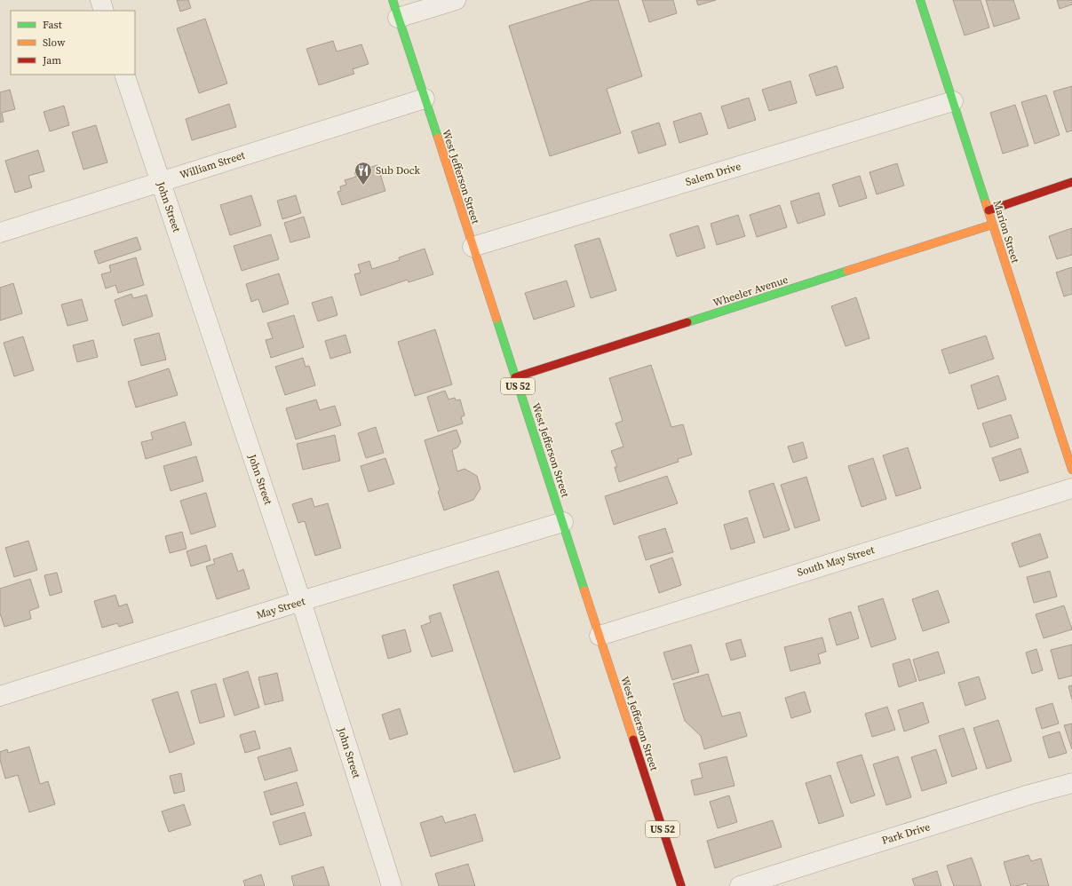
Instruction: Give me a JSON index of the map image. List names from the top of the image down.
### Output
{
  "streets": {
    "street": [
      "William Street",
      "Salem Drive",
      "West Jefferson Street",
      "John Street",
      "Marion Street",
      "Wheeler Avenue",
      "US 52",
      "South May Street",
      "May Street",
      "Park Drive"
    ]
  },
  "crossings": [
    ["William Street", "West Jefferson Street"],
    ["William Street", "John Street"],
    ["Salem Drive", "West Jefferson Street"],
    ["Salem Drive", "Marion Street"],
    ["West Jefferson Street", "Wheeler Avenue"],
    ["West Jefferson Street", "South May Street"],
    ["West Jefferson Street", "May Street"],
    ["John Street", "May Street"],
    ["Marion Street", "Wheeler Avenue"]
  ],
  "places": {
    "restaurant": ["Sub Dock"]
  },
  "legend": ["Fast", "Slow", "Jam"]
}
